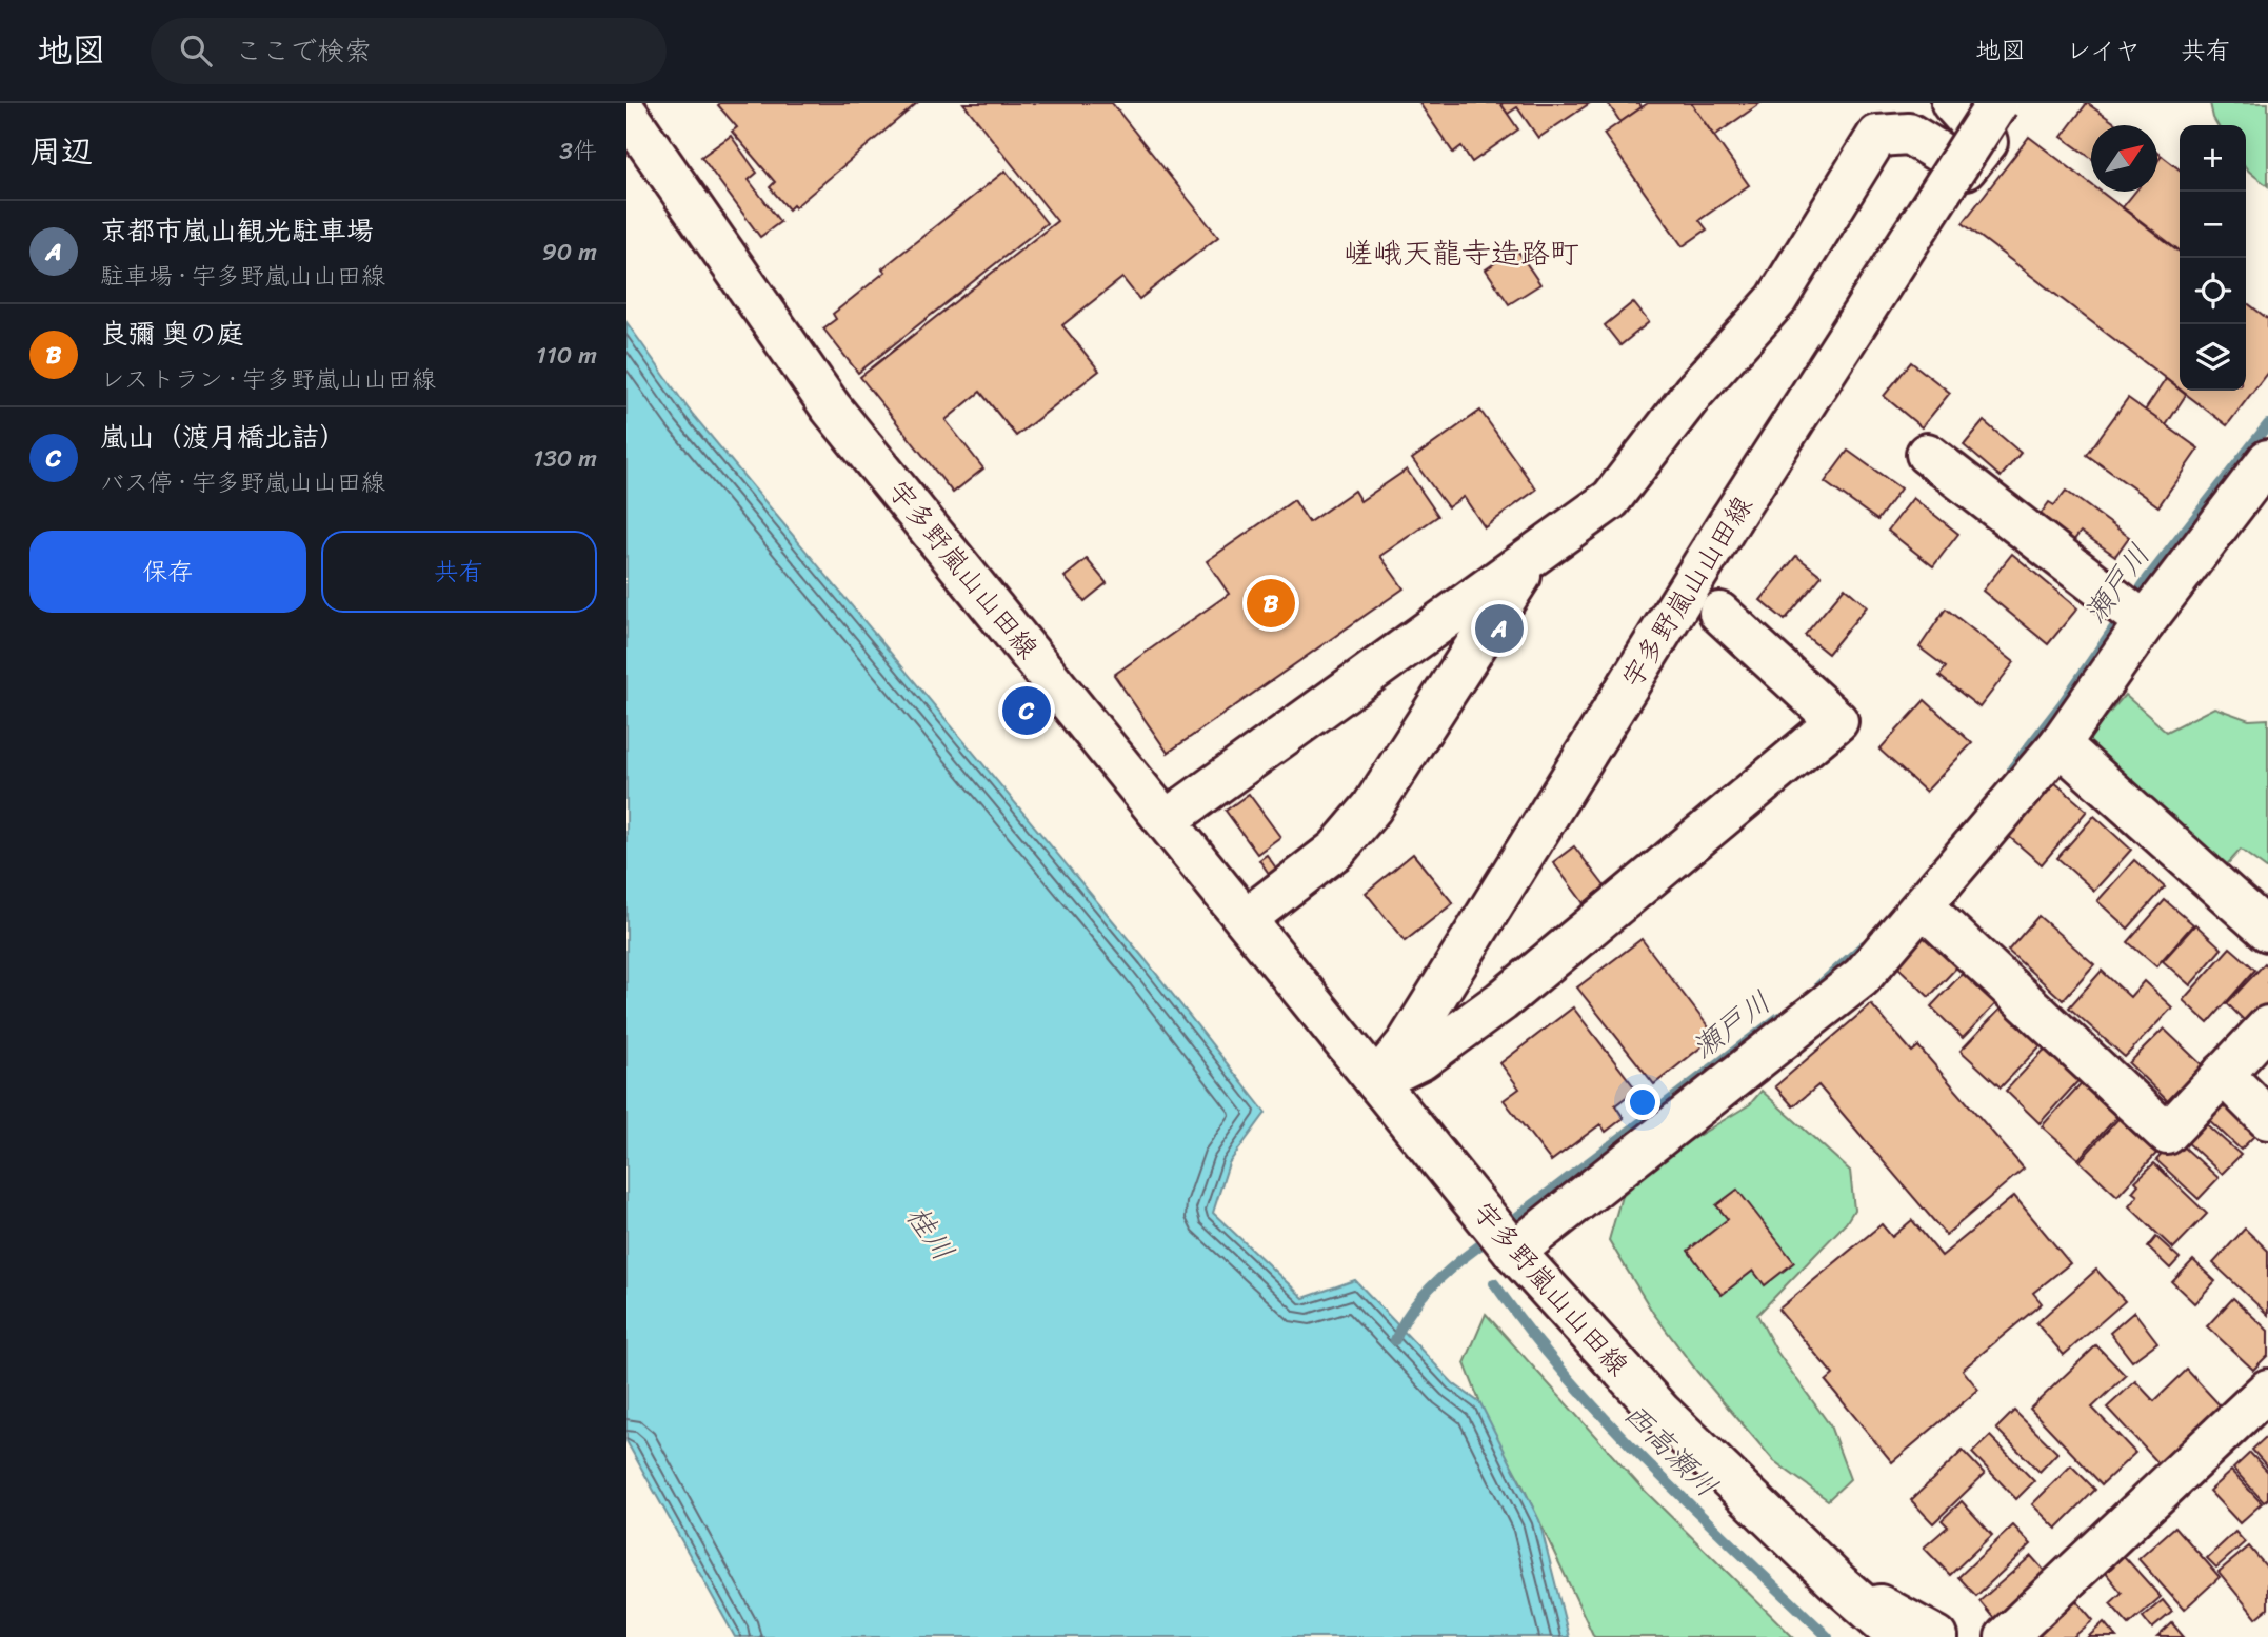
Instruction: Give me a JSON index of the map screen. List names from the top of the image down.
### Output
{
  "streets": {
    "main road": ["宇多野嵐山山田線"]
  },
  "districts": ["嵯峨天龍寺造路町"],
  "water": ["瀬戸川", "桂川", "西高瀬川"],
  "north": "top right",
  "page": {
    "header": "地図",
    "search": "ここで検索",
    "nav": ["地図", "レイヤ", "共有"],
    "heading": ["周辺", "3件"],
    "map_buttons": ["+", "−"],
    "list": [
      {
        "mark": "A",
        "name": "京都市嵐山観光駐車場",
        "note": "駐車場 · 宇多野嵐山山田線",
        "value": "90 m"
      },
      {
        "mark": "B",
        "name": "良彌 奥の庭",
        "note": "レストラン · 宇多野嵐山山田線",
        "value": "110 m"
      },
      {
        "mark": "C",
        "name": "嵐山（渡月橋北詰）",
        "note": "バス停 · 宇多野嵐山山田線",
        "value": "130 m"
      }
    ],
    "buttons": ["保存", "共有"],
    "pins": ["B", "A", "C"]
  }
}
